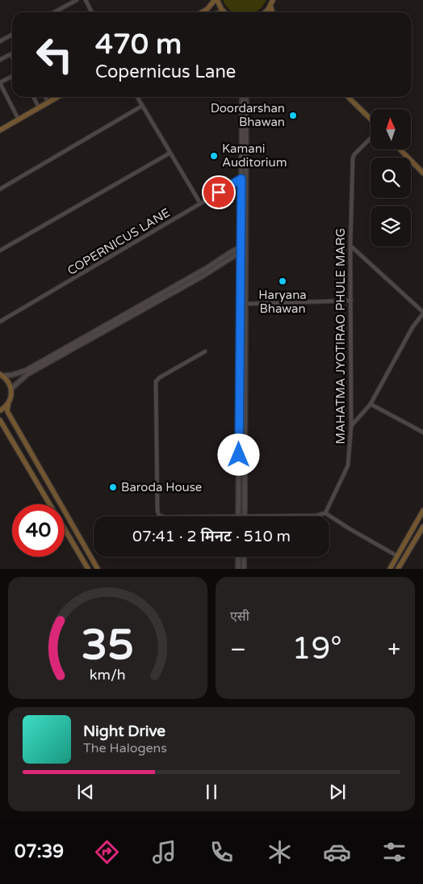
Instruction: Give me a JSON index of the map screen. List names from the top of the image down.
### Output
{
  "streets": {
    "street": ["COPERNICUS LANE", "MAHATMA JYOTIRAO PHULE MARG"]
  },
  "places": [
    "Doordarshan Bhawan",
    "Kamani Auditorium",
    "Haryana Bhawan",
    "Baroda House"
  ],
  "north": "top",
  "page": {
    "turn": ["470 m", "Copernicus Lane"],
    "limit": "40",
    "trip": "07:41 · 2 मिनट · 510 m",
    "tile": "एसी",
    "heat": ["−", "19°", "+"],
    "song": ["Night Drive", "The Halogens"],
    "tabs": "07:39",
    "gauge": ["35", "km/h"]
  }
}
